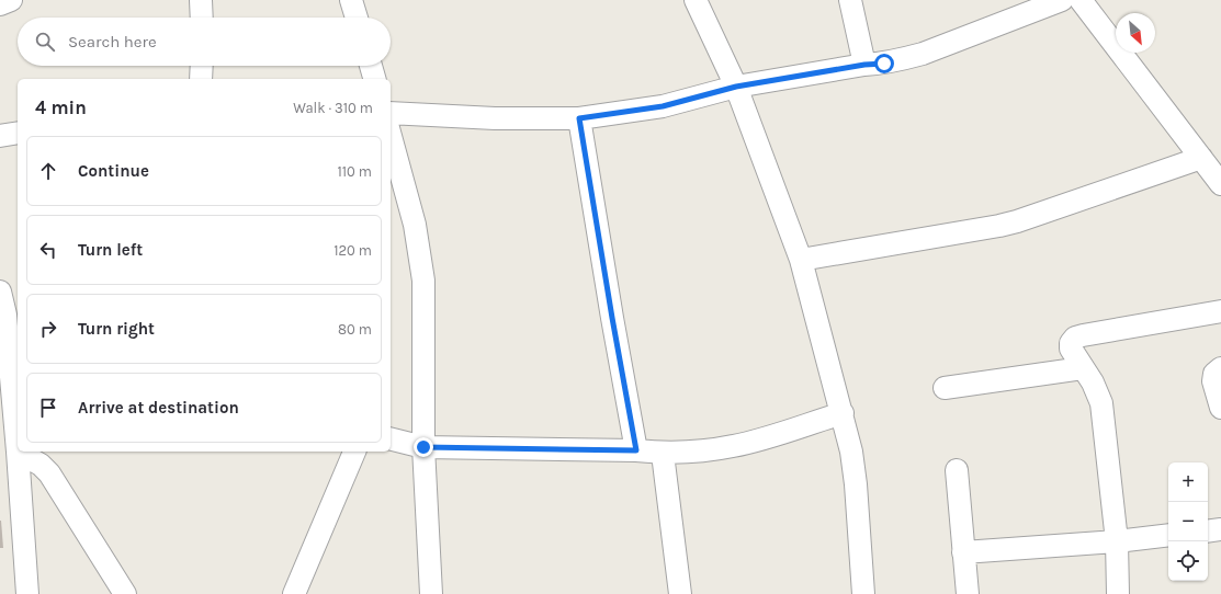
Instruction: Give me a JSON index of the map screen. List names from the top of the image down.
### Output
{
  "north": "bottom right",
  "page": {
    "search": "Search here",
    "heading": ["4 min", "Walk · 310 m"],
    "list": [
      ["Continue", "110 m"],
      ["Turn left", "120 m"],
      ["Turn right", "80 m"],
      "Arrive at destination"
    ],
    "map_buttons": ["+", "−"]
  }
}
